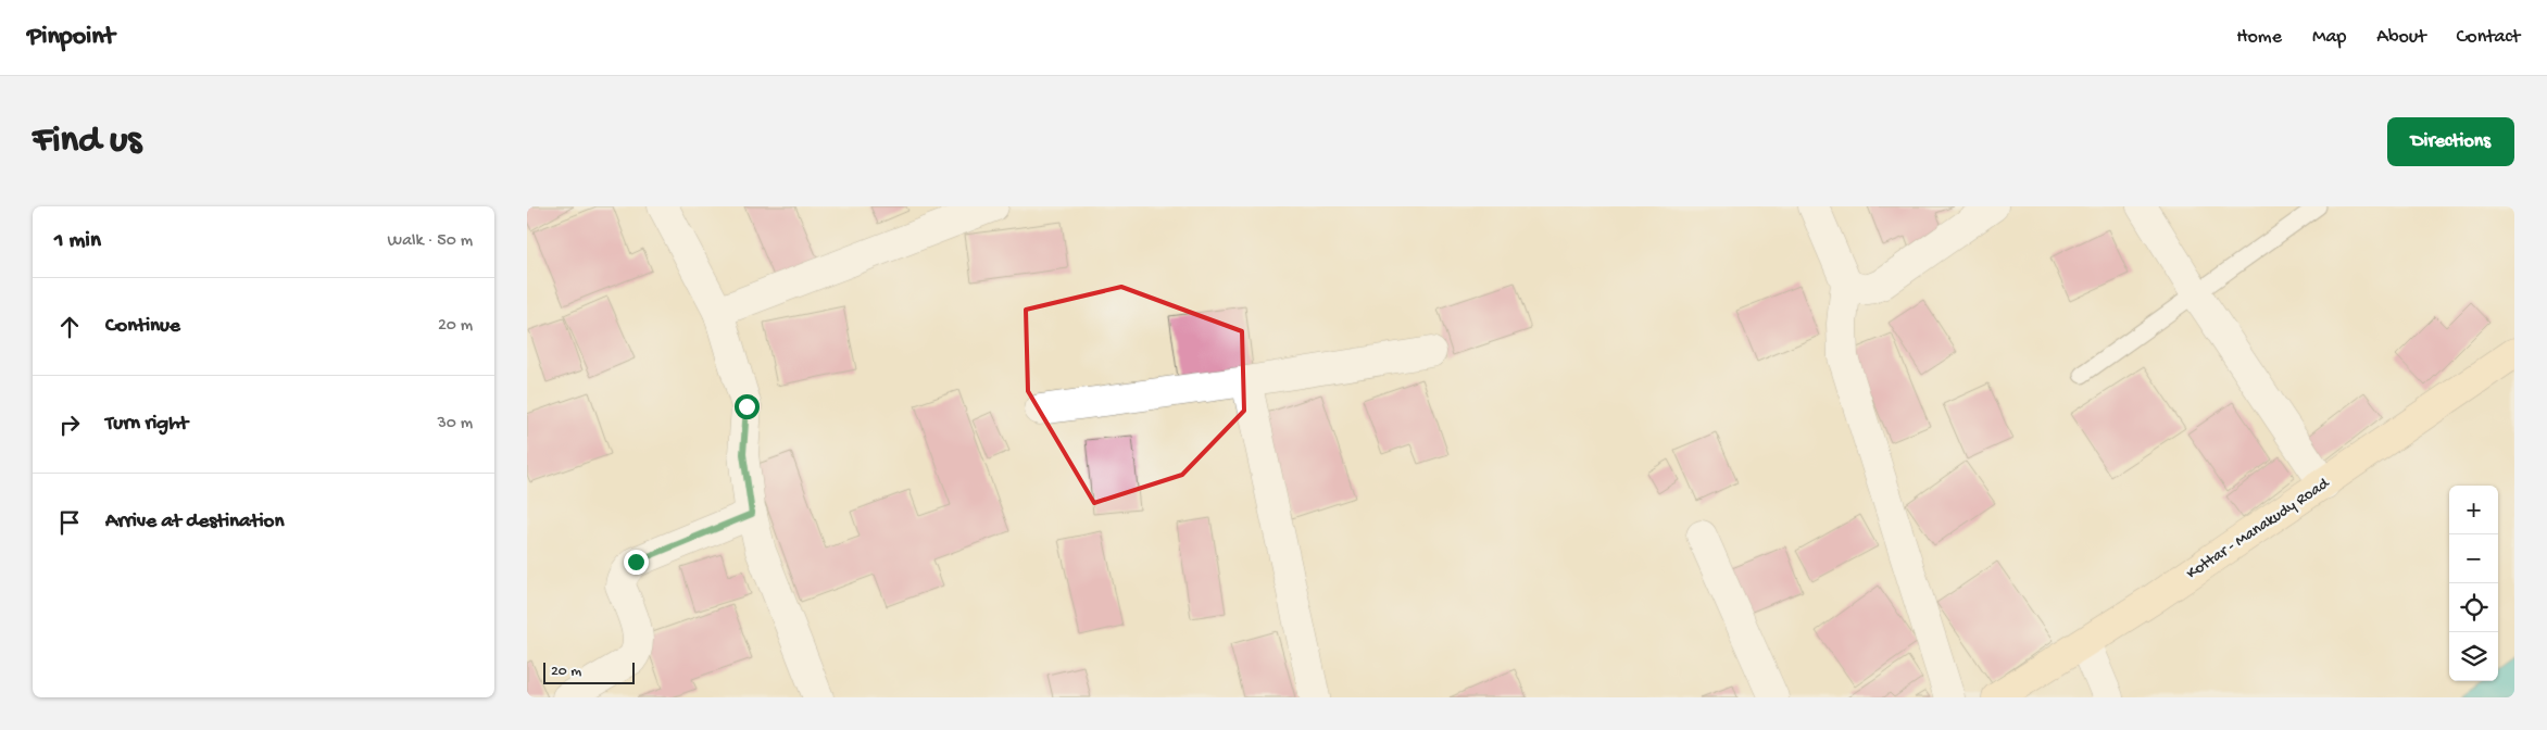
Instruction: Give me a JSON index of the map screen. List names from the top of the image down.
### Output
{
  "streets": {
    "main road": ["Kottar - Manakudy Road"]
  },
  "scale_bar": "20 m",
  "page": {
    "header": "Pinpoint",
    "nav": [
      "Home",
      "Map",
      "About",
      "Contact"
    ],
    "buttons": "Directions",
    "title": "Find us",
    "heading": ["1 min", "Walk · 50 m"],
    "list": [
      ["Continue", "20 m"],
      ["Turn right", "30 m"],
      "Arrive at destination"
    ],
    "map_buttons": ["+", "−"],
    "scale": "20 m"
  }
}
